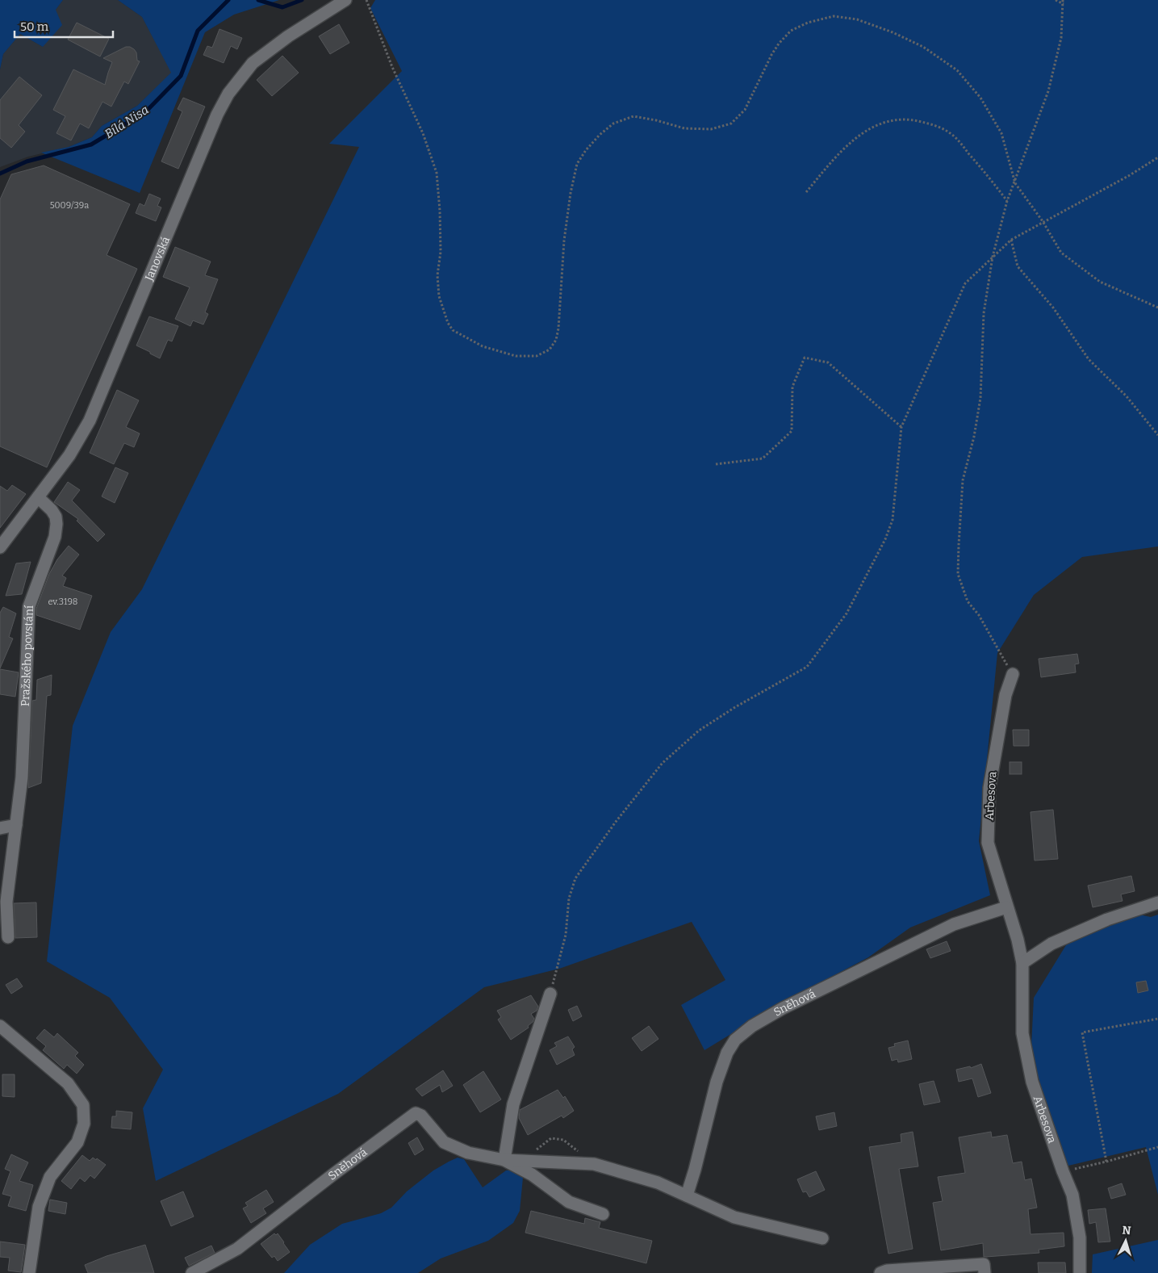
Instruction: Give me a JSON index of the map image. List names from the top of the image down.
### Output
{
  "streets": {
    "street": [
      "Janovská",
      "Pražského povstání",
      "Arbesova",
      "Sněhová"
    ]
  },
  "crossings": [
    ["Janovská", "Pražského povstání"],
    ["Arbesova", "Sněhová"]
  ],
  "water": ["Bílá Nisa"],
  "house_numbers": ["5009/39a", "ev.3198"],
  "scale_bar": "50 m",
  "north": "top"
}
